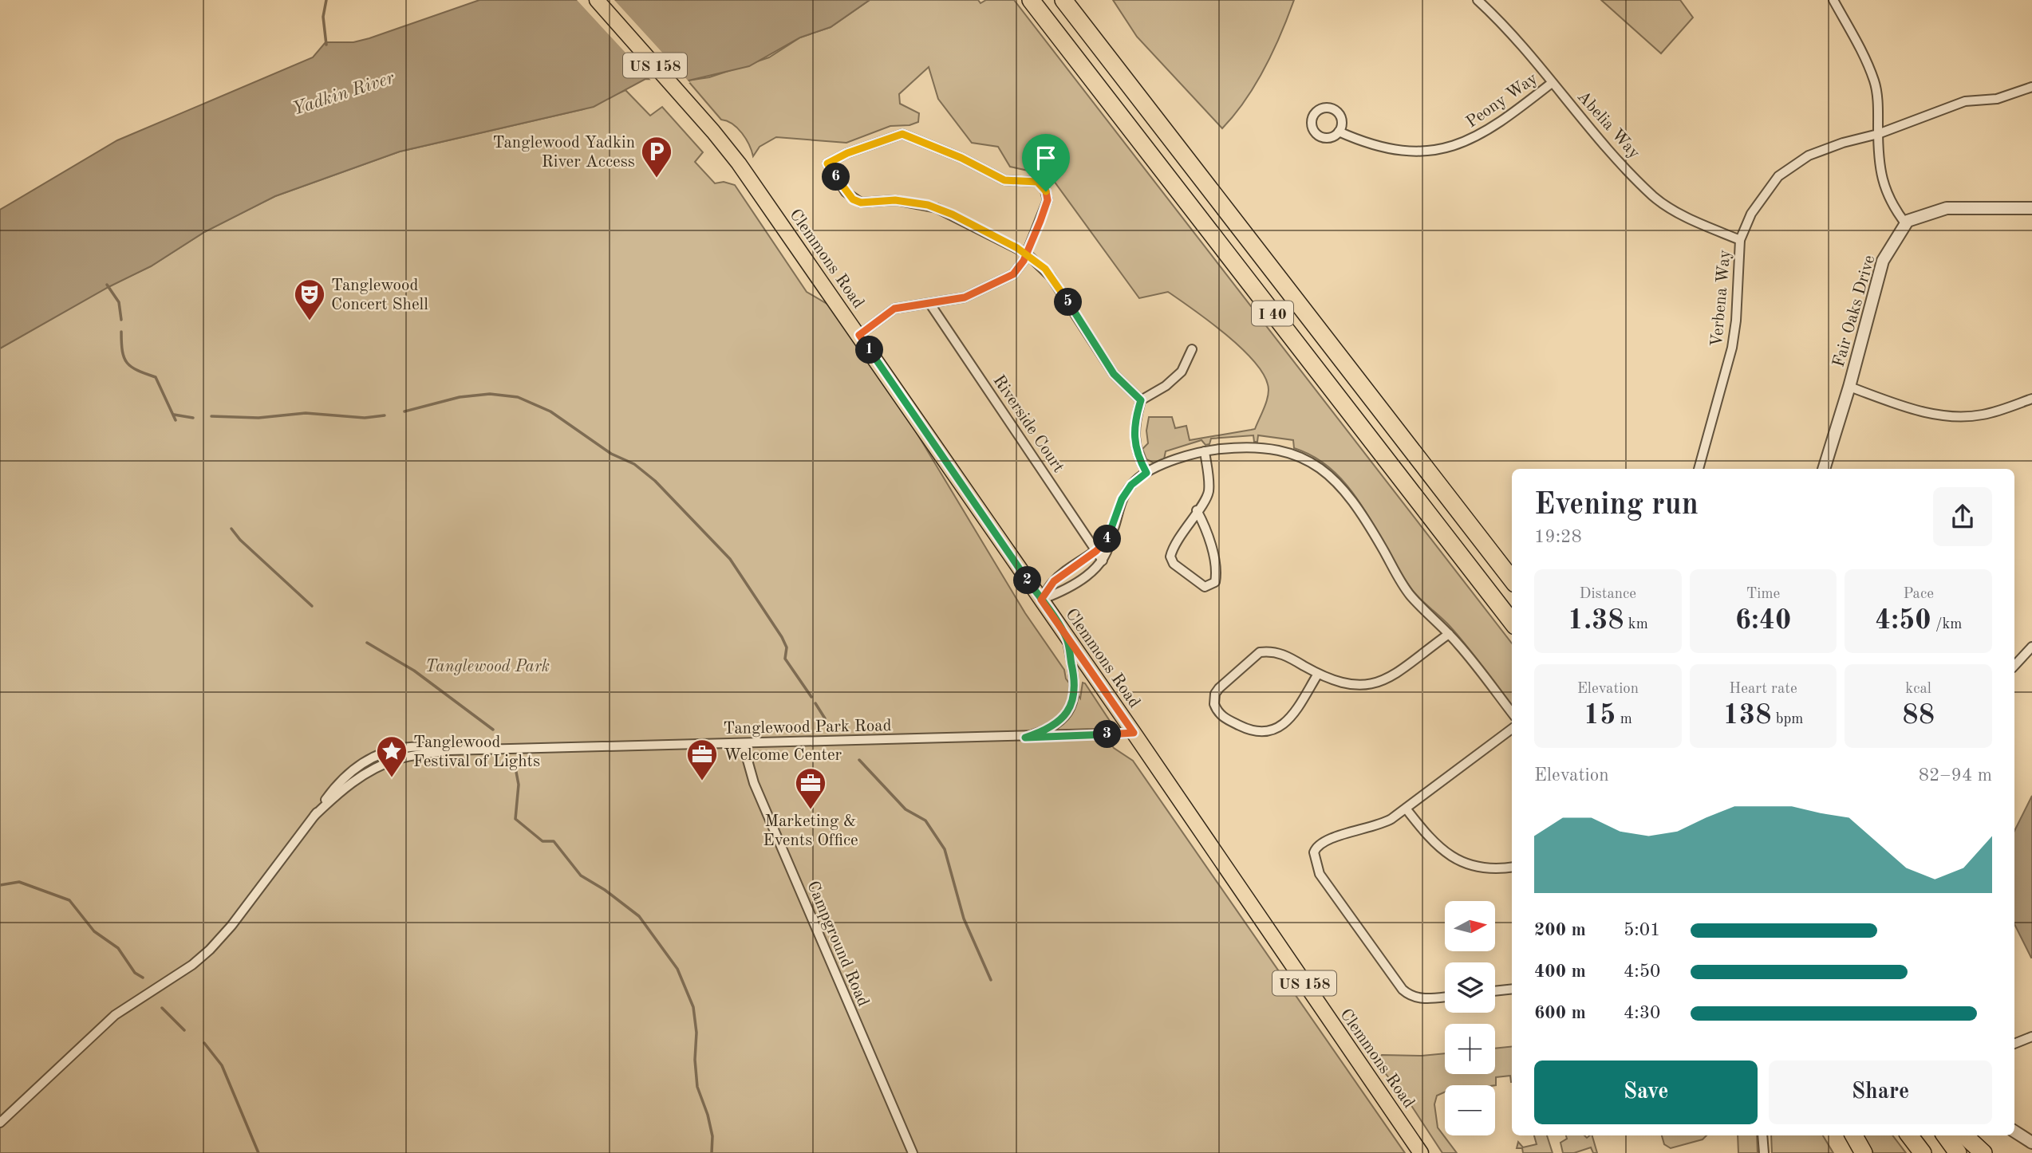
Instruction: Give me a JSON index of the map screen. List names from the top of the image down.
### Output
{
  "streets": {
    "highway": ["I 40"],
    "main road": ["US 158", "Clemmons Road"],
    "street": [
      "Peony Way",
      "Abelia Way",
      "Verbena Way",
      "Fair Oaks Drive",
      "Riverside Court",
      "Tanglewood Park Road",
      "Campground Road"
    ]
  },
  "crossings": [
    ["Peony Way", "Abelia Way"],
    ["Abelia Way", "Verbena Way"],
    ["Clemmons Road", "Tanglewood Park Road"],
    ["Tanglewood Park Road", "Campground Road"]
  ],
  "water": ["Yadkin River"],
  "parks": ["Tanglewood Park"],
  "places": {
    "parking": ["Tanglewood Yadkin River Access"],
    "theatre": ["Tanglewood Concert Shell"],
    "place": ["Tanglewood Festival of Lights"],
    "office": ["Welcome Center", "Marketing & Events Office"]
  },
  "north": "right",
  "page": {
    "pins": [
      "6",
      "5",
      "1",
      "4",
      "2",
      "3"
    ],
    "heading": ["Evening run", "19:28"],
    "stats": [
      ["Distance", "1.38 km"],
      ["Time", "6:40"],
      ["Pace", "4:50 /km"],
      ["Elevation", "15 m"],
      ["Heart rate", "138 bpm"],
      ["kcal", "88"]
    ],
    "chart": ["Elevation", "82–94 m"],
    "map_buttons": ["+", "−"],
    "list": [
      {
        "name": "200 m",
        "note": "5:01"
      },
      {
        "name": "400 m",
        "note": "4:50"
      },
      {
        "name": "600 m",
        "note": "4:30"
      }
    ],
    "buttons": ["Save", "Share"]
  }
}
